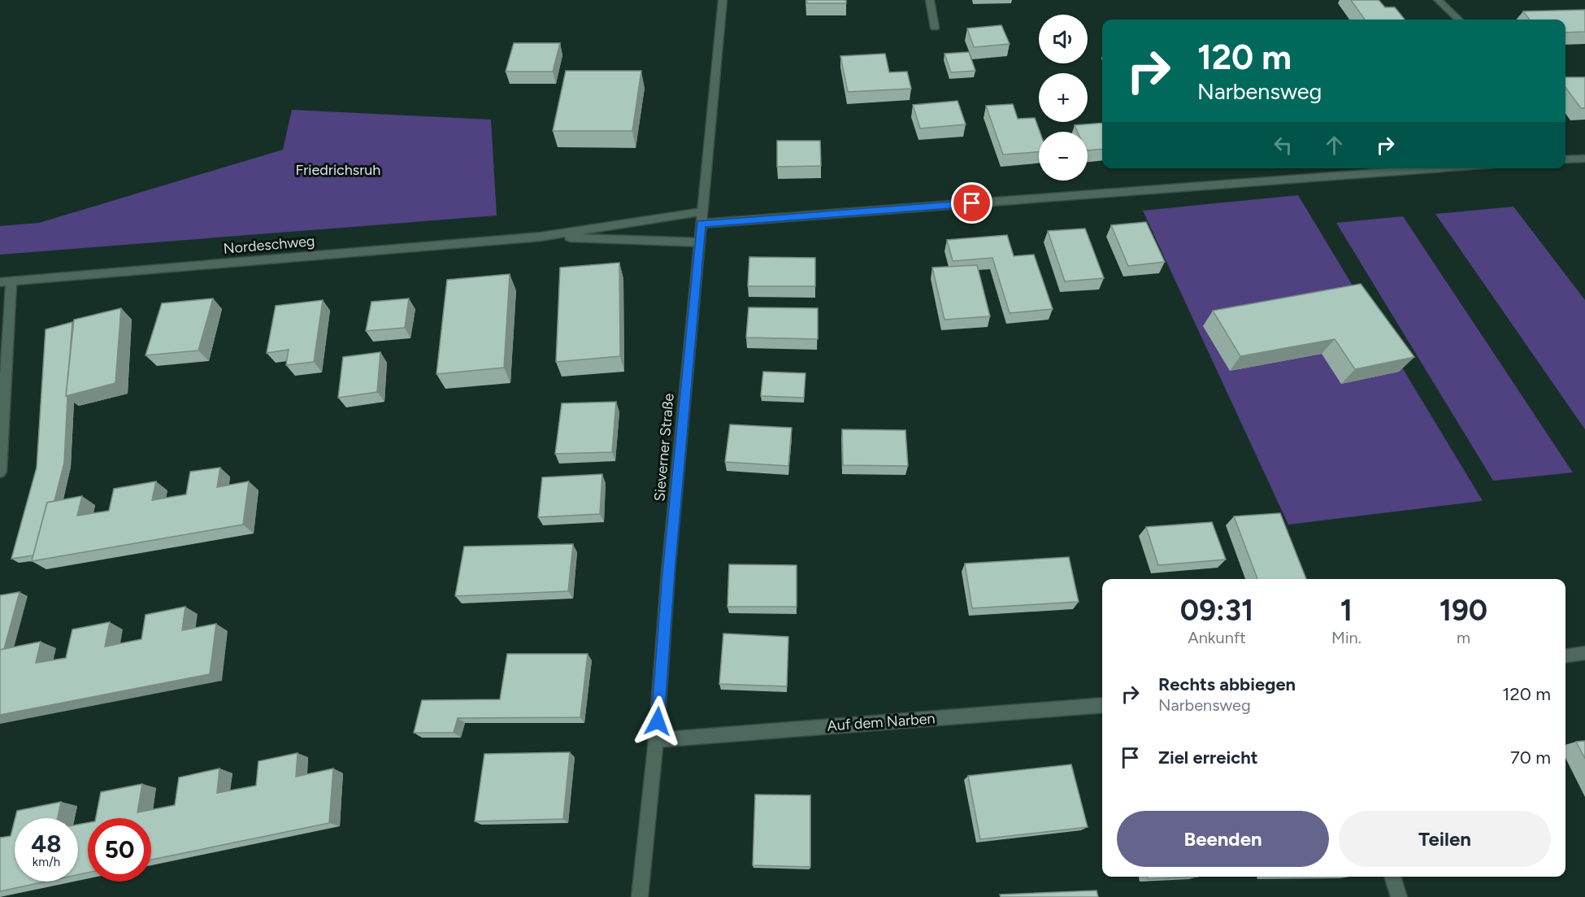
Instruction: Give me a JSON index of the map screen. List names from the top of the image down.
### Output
{
  "streets": {
    "street": ["Nordeschweg", "Sieverner Straße", "Auf dem Narben"]
  },
  "crossings": [
    ["Nordeschweg", "Sieverner Straße"],
    ["Sieverner Straße", "Auf dem Narben"]
  ],
  "parks": ["Friedrichsruh"],
  "page": {
    "map_buttons": ["+", "−"],
    "turn": ["120 m", "Narbensweg"],
    "eta": [
      "09:31",
      "Ankunft",
      "1",
      "Min.",
      "190",
      "m"
    ],
    "list": [
      {
        "name": "Rechts abbiegen",
        "note": "Narbensweg",
        "value": "120 m"
      },
      {
        "name": "Ziel erreicht",
        "value": "70 m"
      }
    ],
    "buttons": ["Beenden", "Teilen"],
    "speed": "48 km/h",
    "limit": "50"
  }
}
